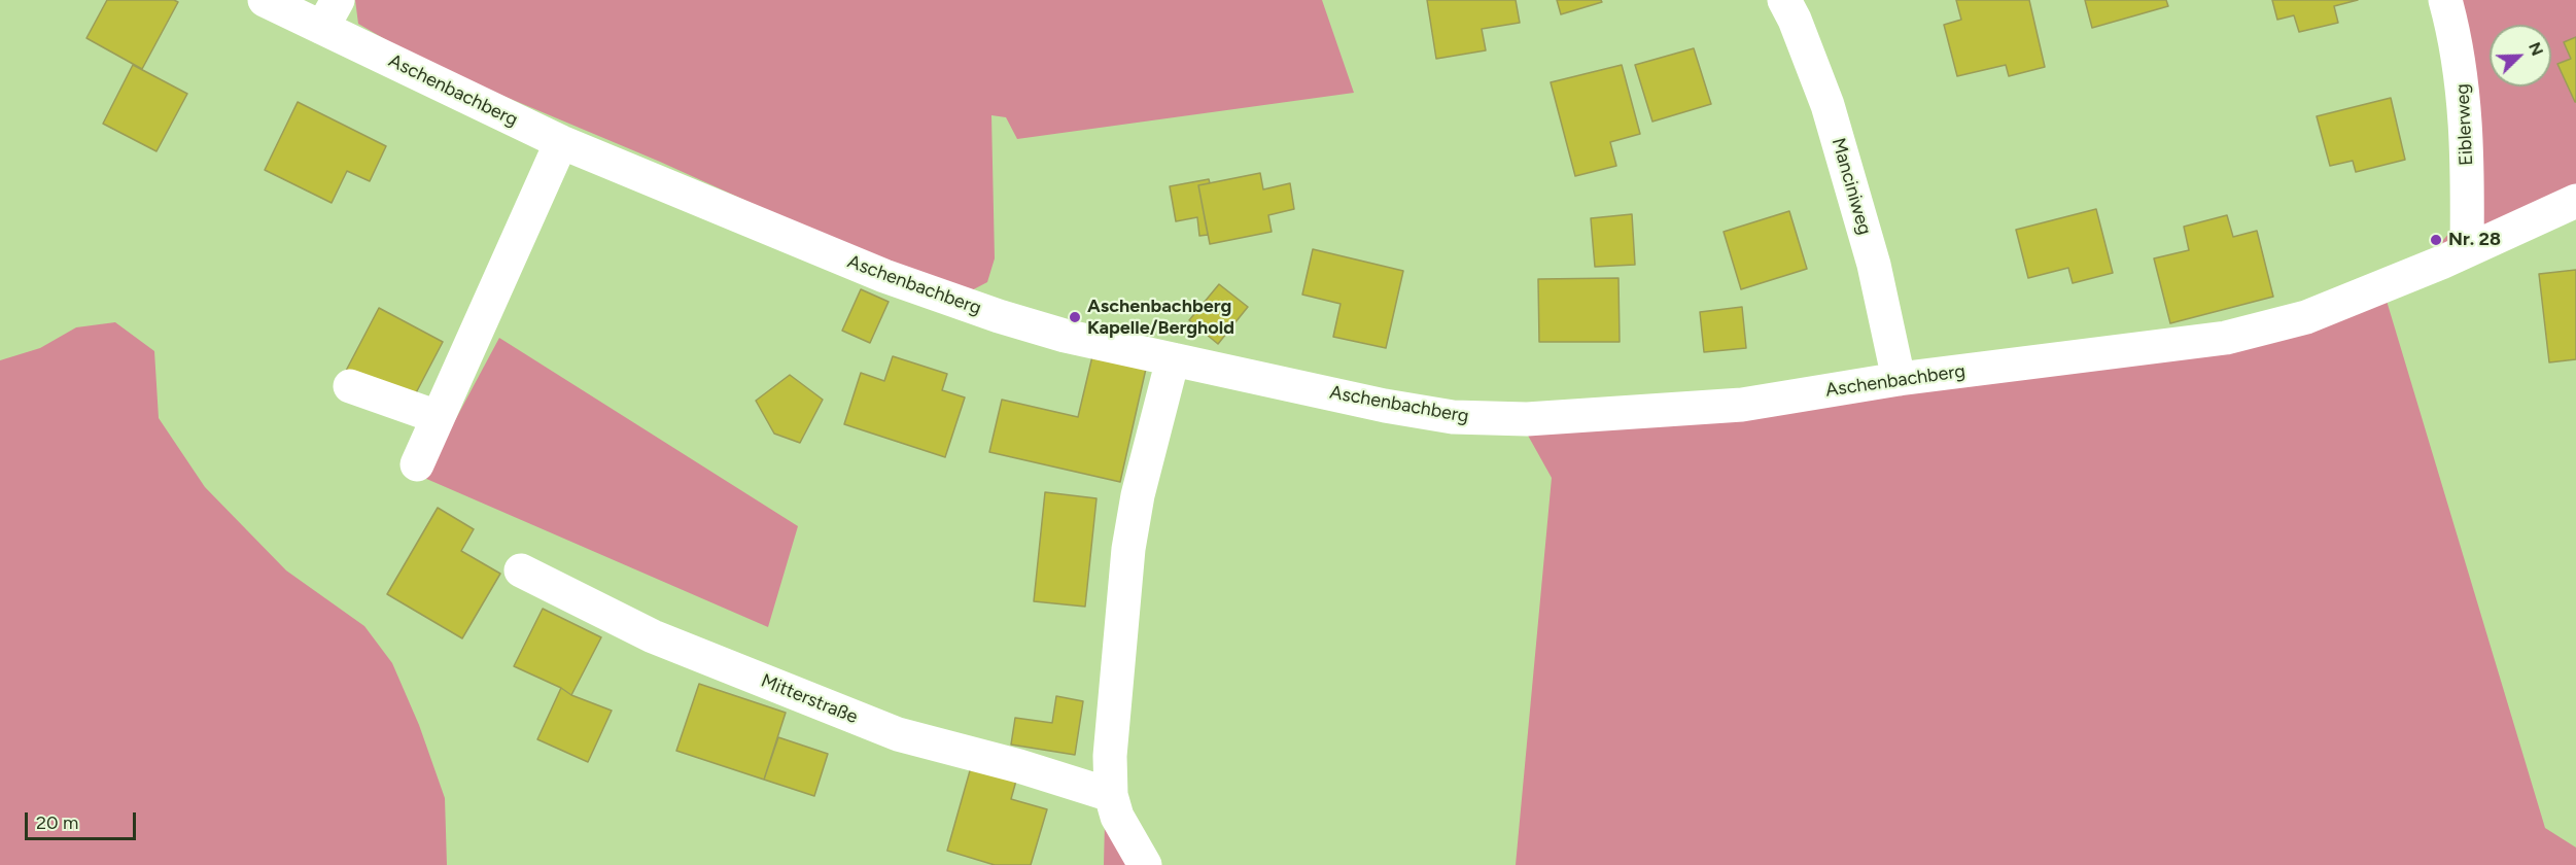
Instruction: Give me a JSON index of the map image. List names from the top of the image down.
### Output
{
  "streets": {
    "street": [
      "Aschenbachberg",
      "Eiblerweg",
      "Manciniweg",
      "Mitterstraße"
    ]
  },
  "crossings": [
    ["Aschenbachberg", "Eiblerweg"],
    ["Aschenbachberg", "Manciniweg"]
  ],
  "places": ["Nr. 28", "Aschenbachberg Kapelle/Berghold"],
  "scale_bar": "20 m",
  "north": "top right"
}
